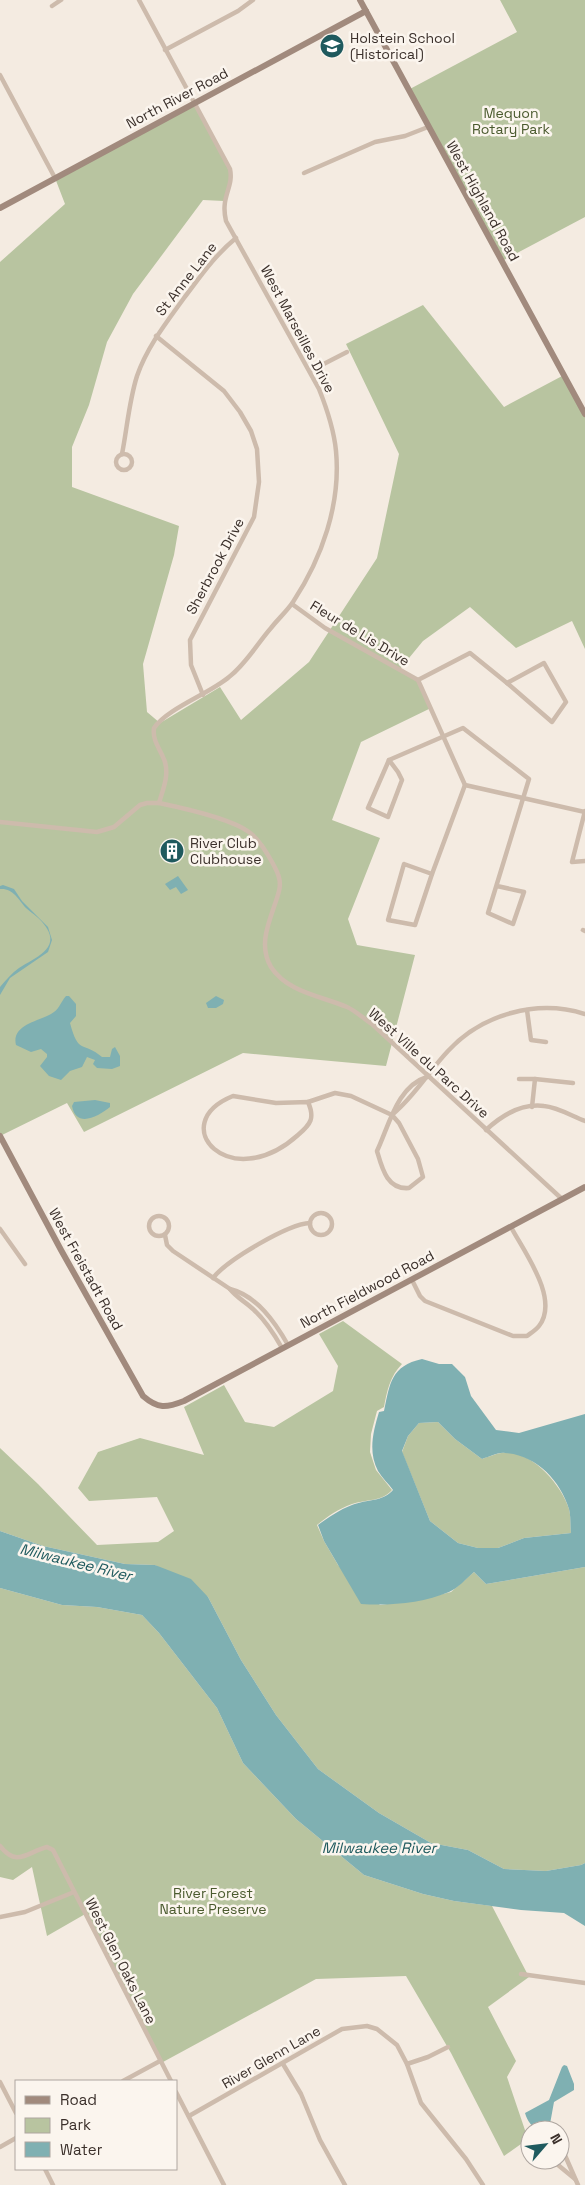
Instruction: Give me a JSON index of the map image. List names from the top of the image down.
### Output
{
  "streets": {
    "street": [
      "North River Road",
      "West Highland Road",
      "St Anne Lane",
      "West Marseilles Drive",
      "Sherbrook Drive",
      "Fleur de Lis Drive",
      "West Ville du Parc Drive",
      "West Freistadt Road",
      "North Fieldwood Road",
      "West Glen Oaks Lane",
      "River Glenn Lane"
    ]
  },
  "crossings": [
    ["North River Road", "West Highland Road"],
    ["North River Road", "West Marseilles Drive"],
    ["St Anne Lane", "West Marseilles Drive"],
    ["St Anne Lane", "Sherbrook Drive"],
    ["West Marseilles Drive", "Sherbrook Drive"],
    ["West Marseilles Drive", "Fleur de Lis Drive"],
    ["West Marseilles Drive", "West Ville du Parc Drive"],
    ["West Ville du Parc Drive", "North Fieldwood Road"],
    ["West Freistadt Road", "North Fieldwood Road"]
  ],
  "water": ["Milwaukee River"],
  "parks": ["Mequon Rotary Park", "River Forest Nature Preserve"],
  "places": {
    "school or university": ["Holstein School (Historical)"],
    "building": ["River Club Clubhouse"]
  },
  "legend": ["Road", "Park", "Water"],
  "north": "top right"
}
